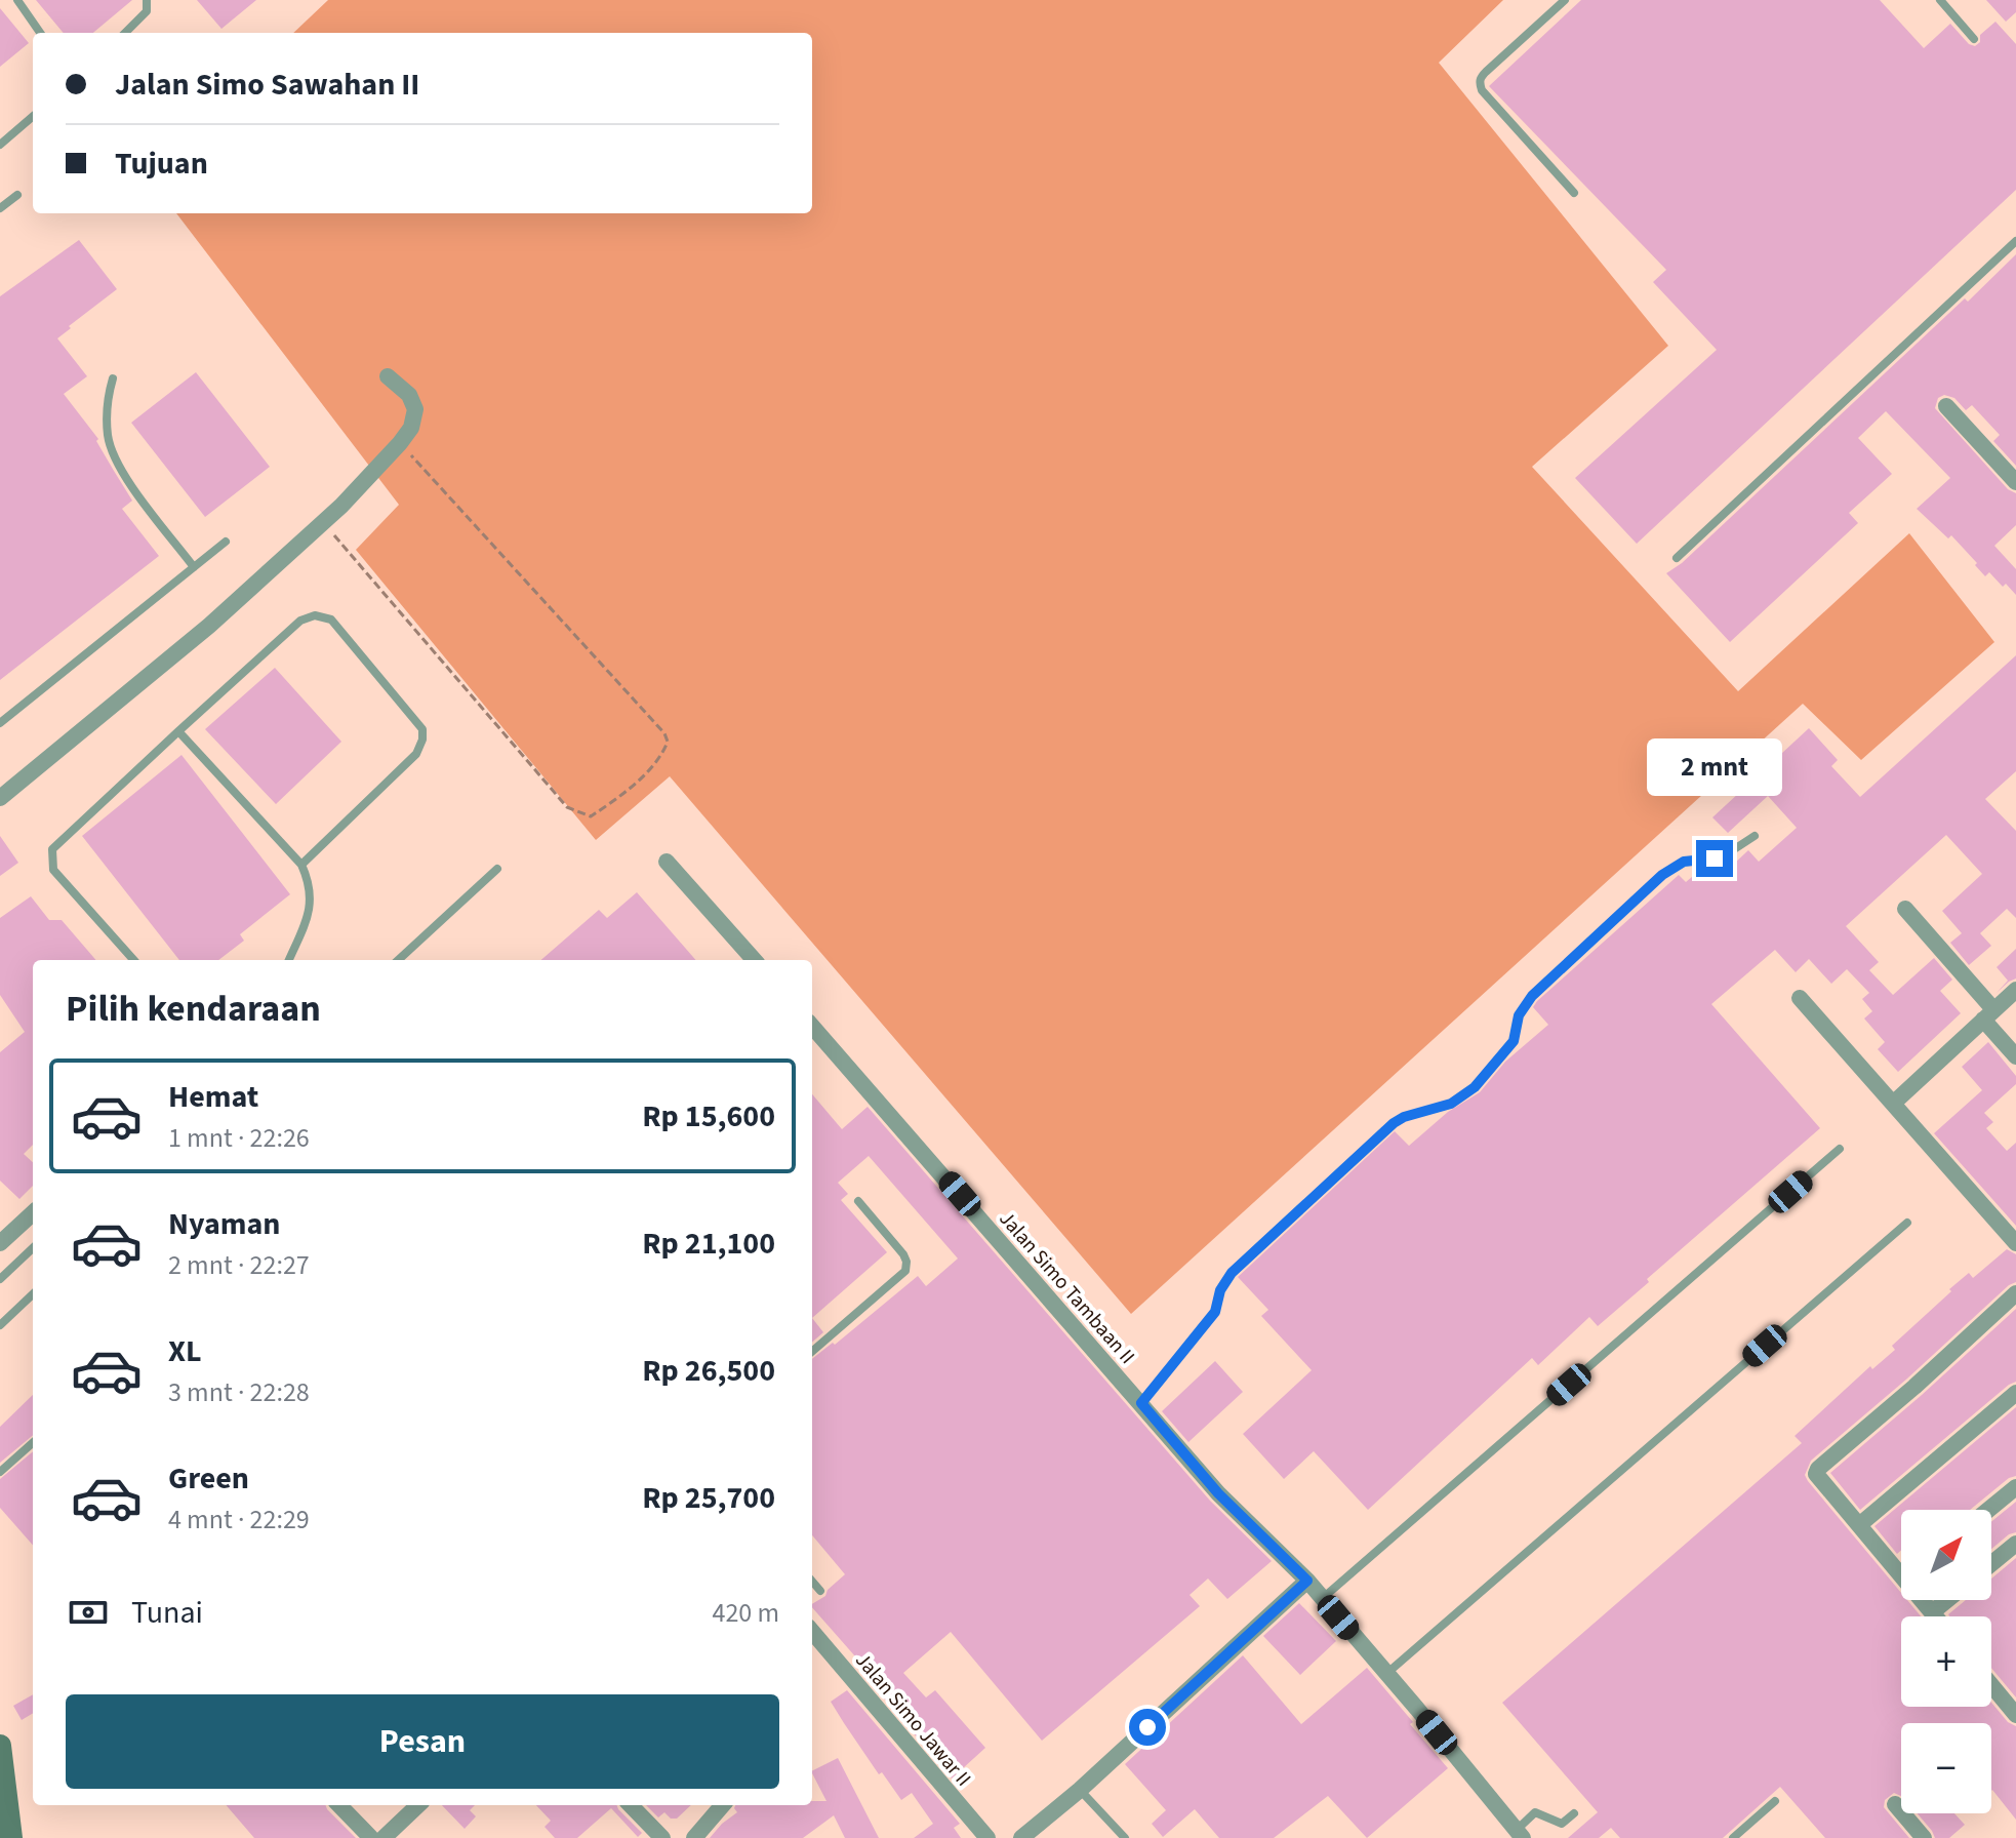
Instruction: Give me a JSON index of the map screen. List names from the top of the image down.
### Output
{
  "streets": {
    "street": ["Jalan Simo Tambaan II", "Jalan Simo Jawar II"]
  },
  "north": "top right",
  "page": {
    "banner": ["Jalan Simo Sawahan II", "Tujuan"],
    "bubble": "2 mnt",
    "heading": "Pilih kendaraan",
    "list": [
      {
        "name": "Hemat",
        "note": "1 mnt · 22:26",
        "value": "Rp 15,600"
      },
      {
        "name": "Nyaman",
        "note": "2 mnt · 22:27",
        "value": "Rp 21,100"
      },
      {
        "name": "XL",
        "note": "3 mnt · 22:28",
        "value": "Rp 26,500"
      },
      {
        "name": "Green",
        "note": "4 mnt · 22:29",
        "value": "Rp 25,700"
      }
    ],
    "map_buttons": ["+", "−"],
    "pay": ["Tunai", "420 m"],
    "buttons": "Pesan"
  }
}
